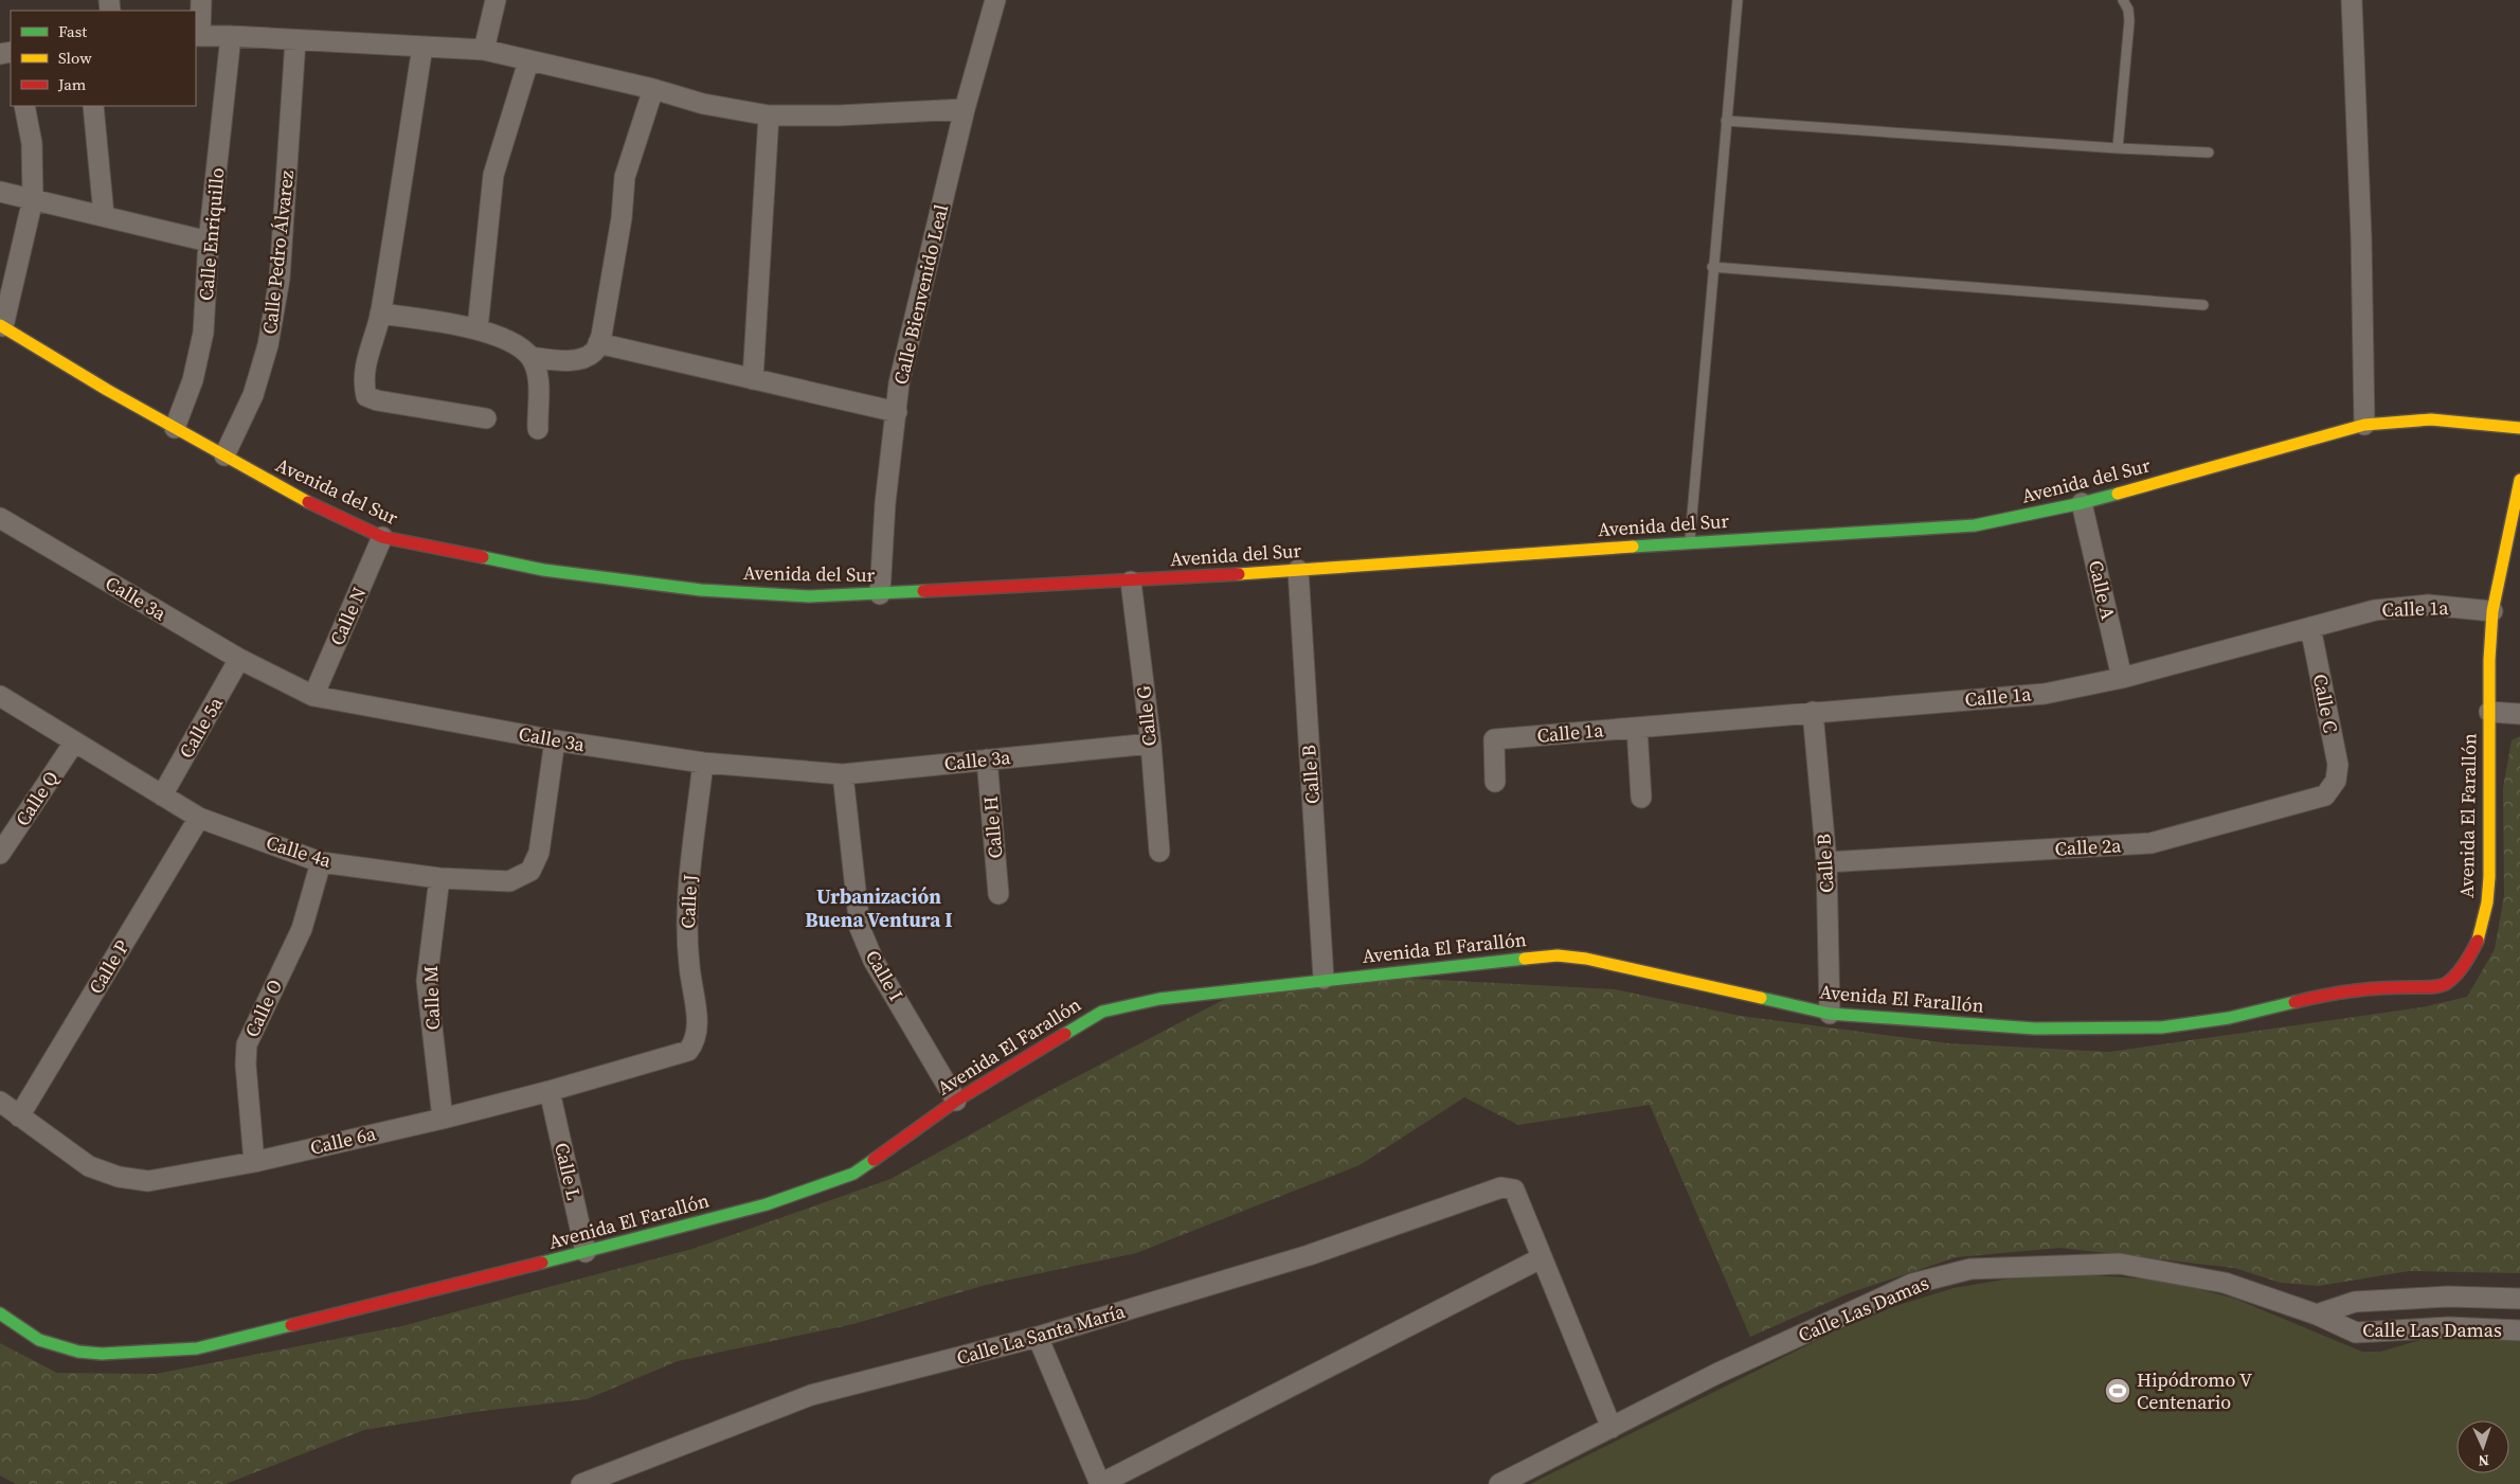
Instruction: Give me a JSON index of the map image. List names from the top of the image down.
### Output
{
  "streets": {
    "street": [
      "Calle Enriquillo",
      "Calle Pedro Álvarez",
      "Calle Bienvenido Leal",
      "Avenida del Sur",
      "Calle A",
      "Calle 3a",
      "Calle 1a",
      "Calle N",
      "Calle C",
      "Calle G",
      "Calle 5a",
      "Calle B",
      "Calle Q",
      "Avenida El Farallón",
      "Calle H",
      "Calle 2a",
      "Calle 4a",
      "Calle J",
      "Calle P",
      "Calle I",
      "Calle M",
      "Calle O",
      "Calle 6a",
      "Calle L",
      "Calle Las Damas",
      "Calle La Santa María"
    ]
  },
  "crossings": [
    ["Calle Enriquillo", "Avenida del Sur"],
    ["Calle Pedro Álvarez", "Avenida del Sur"],
    ["Calle Bienvenido Leal", "Avenida del Sur"],
    ["Avenida del Sur", "Calle A"],
    ["Avenida del Sur", "Calle N"],
    ["Avenida del Sur", "Calle G"],
    ["Avenida del Sur", "Calle B"],
    ["Calle A", "Calle 1a"],
    ["Calle 3a", "Calle N"],
    ["Calle 3a", "Calle G"],
    ["Calle 3a", "Calle 5a"],
    ["Calle 3a", "Calle H"],
    ["Calle 3a", "Calle 4a"],
    ["Calle 3a", "Calle J"],
    ["Calle 3a", "Calle I"],
    ["Calle 1a", "Calle C"],
    ["Calle 1a", "Calle B"],
    ["Calle 1a", "Avenida El Farallón"],
    ["Calle C", "Calle 2a"],
    ["Calle 5a", "Calle 4a"],
    ["Calle B", "Avenida El Farallón"],
    ["Calle B", "Calle 2a"],
    ["Calle Q", "Calle 4a"],
    ["Avenida El Farallón", "Calle I"],
    ["Avenida El Farallón", "Calle L"],
    ["Calle 4a", "Calle P"],
    ["Calle 4a", "Calle M"],
    ["Calle 4a", "Calle O"],
    ["Calle J", "Calle 6a"],
    ["Calle P", "Calle 6a"],
    ["Calle M", "Calle 6a"],
    ["Calle O", "Calle 6a"],
    ["Calle 6a", "Calle L"]
  ],
  "districts": ["Urbanización Buena Ventura I"],
  "places": {
    "sports": ["Hipódromo V Centenario"]
  },
  "legend": ["Fast", "Slow", "Jam"],
  "north": "bottom"
}
